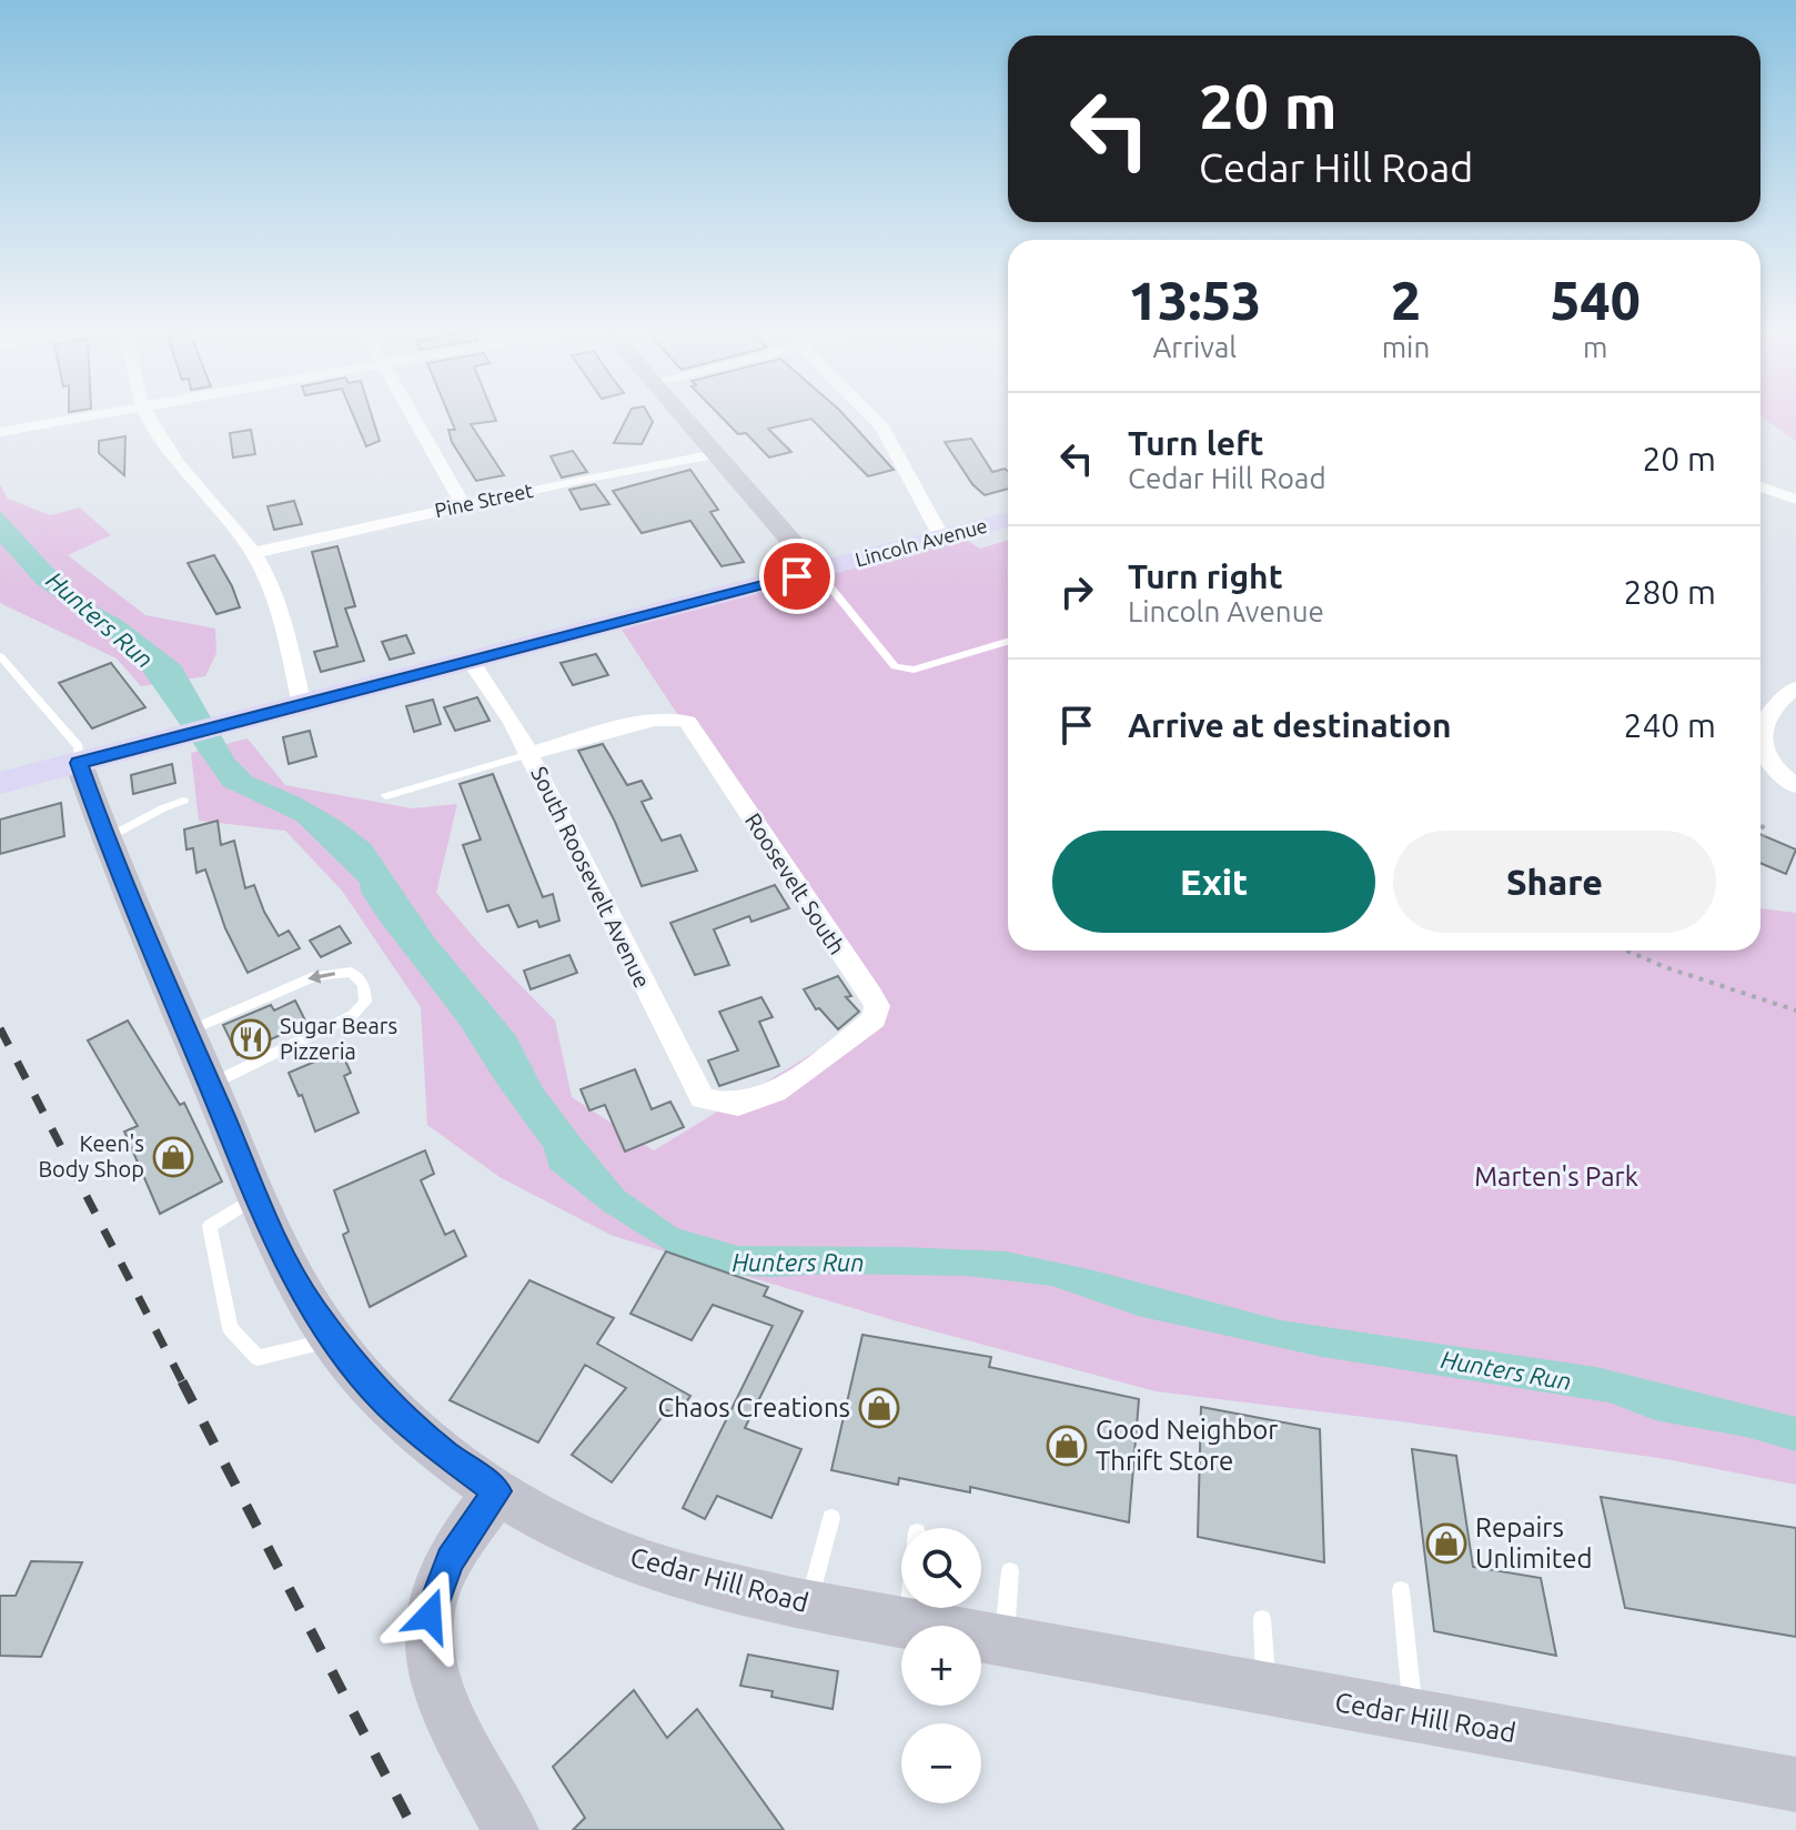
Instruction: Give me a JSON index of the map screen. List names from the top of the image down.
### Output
{
  "streets": {
    "main road": ["Lincoln Avenue", "Cedar Hill Road"],
    "street": ["Pine Street", "South Roosevelt Avenue", "Roosevelt South"]
  },
  "crossings": [
    ["Lincoln Avenue", "South Roosevelt Avenue"],
    ["Lincoln Avenue", "Cedar Hill Road"],
    ["South Roosevelt Avenue", "Roosevelt South"]
  ],
  "water": ["Hunters Run"],
  "parks": ["Marten's Park"],
  "places": {
    "restaurant": ["Sugar Bears Pizzeria"],
    "shop": [
      "Keen's Body Shop",
      "Chaos Creations",
      "Good Neighbor Thrift Store",
      "Repairs Unlimited"
    ]
  },
  "page": {
    "turn": ["20 m", "Cedar Hill Road"],
    "eta": [
      "13:53",
      "Arrival",
      "2",
      "min",
      "540",
      "m"
    ],
    "list": [
      {
        "name": "Turn left",
        "note": "Cedar Hill Road",
        "value": "20 m"
      },
      {
        "name": "Turn right",
        "note": "Lincoln Avenue",
        "value": "280 m"
      },
      {
        "name": "Arrive at destination",
        "value": "240 m"
      }
    ],
    "buttons": ["Exit", "Share"],
    "map_buttons": ["+", "−"]
  }
}
